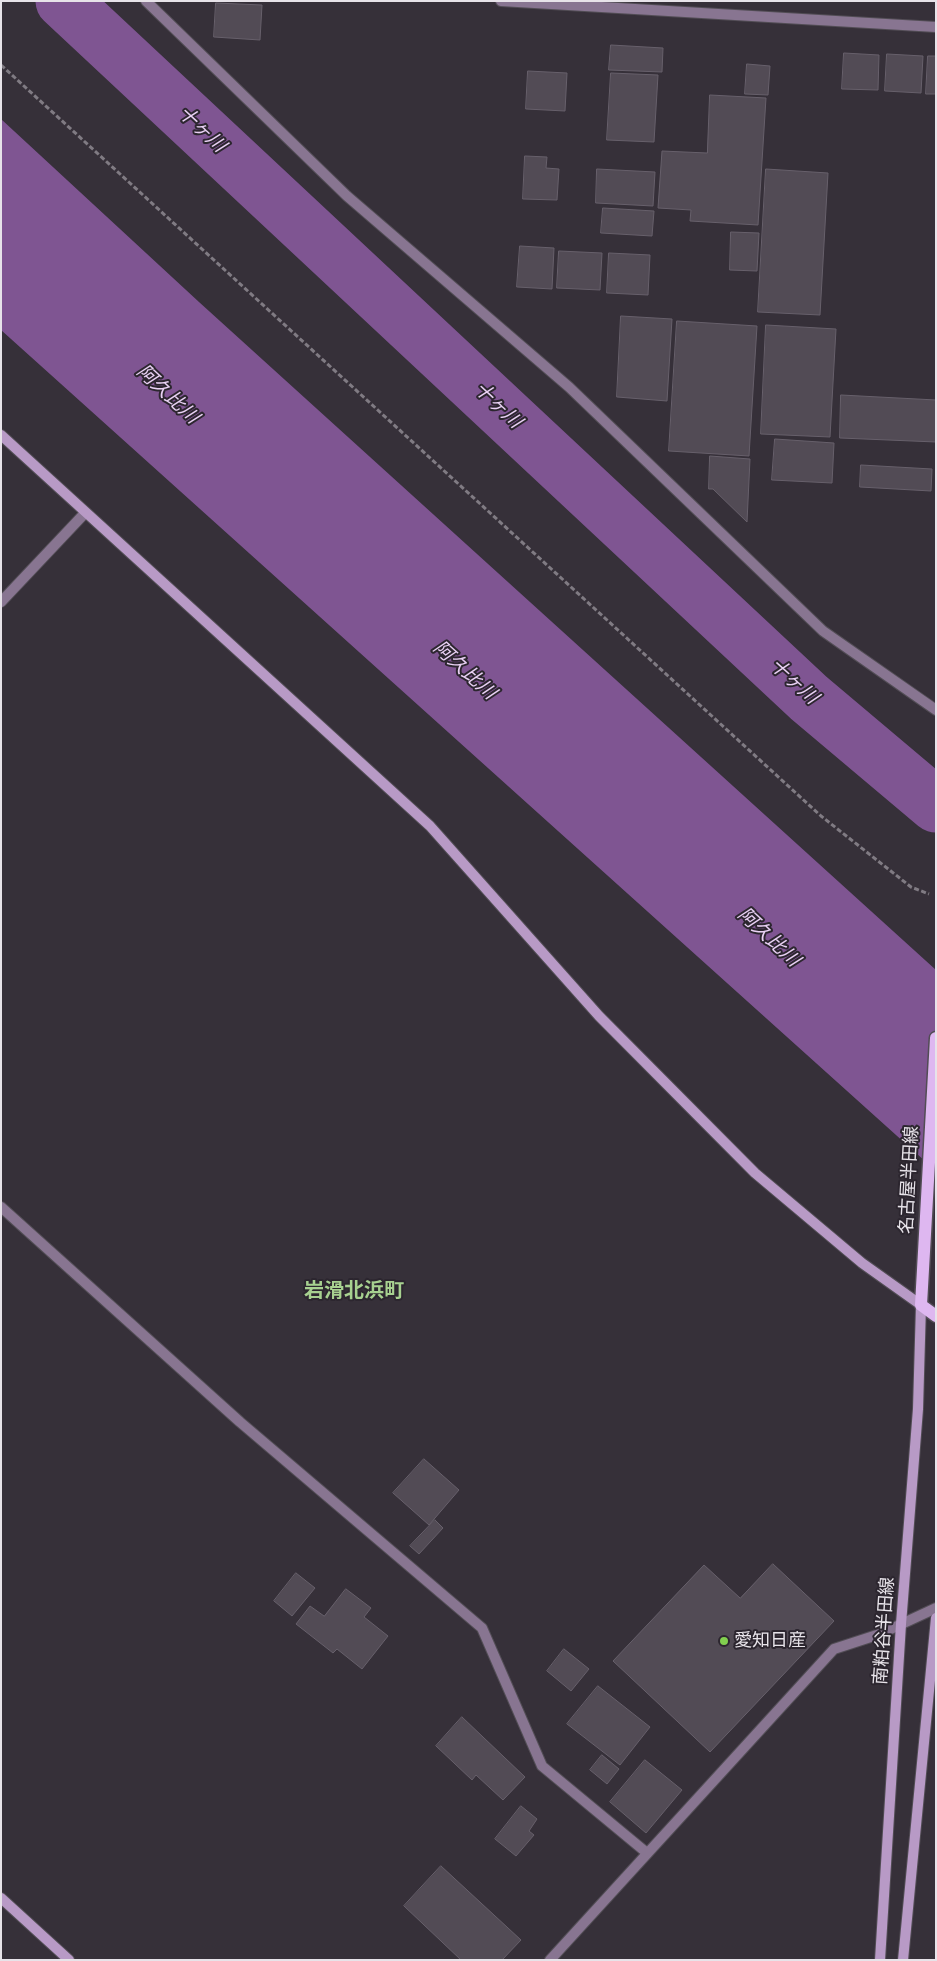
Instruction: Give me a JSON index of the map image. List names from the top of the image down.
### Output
{
  "streets": {
    "main road": ["名古屋半田線"],
    "street": ["南粕谷半田線"]
  },
  "crossings": [
    ["名古屋半田線", "南粕谷半田線"]
  ],
  "districts": ["岩滑北浜町"],
  "water": ["十ヶ川", "阿久比川"],
  "places": ["愛知日産"]
}
